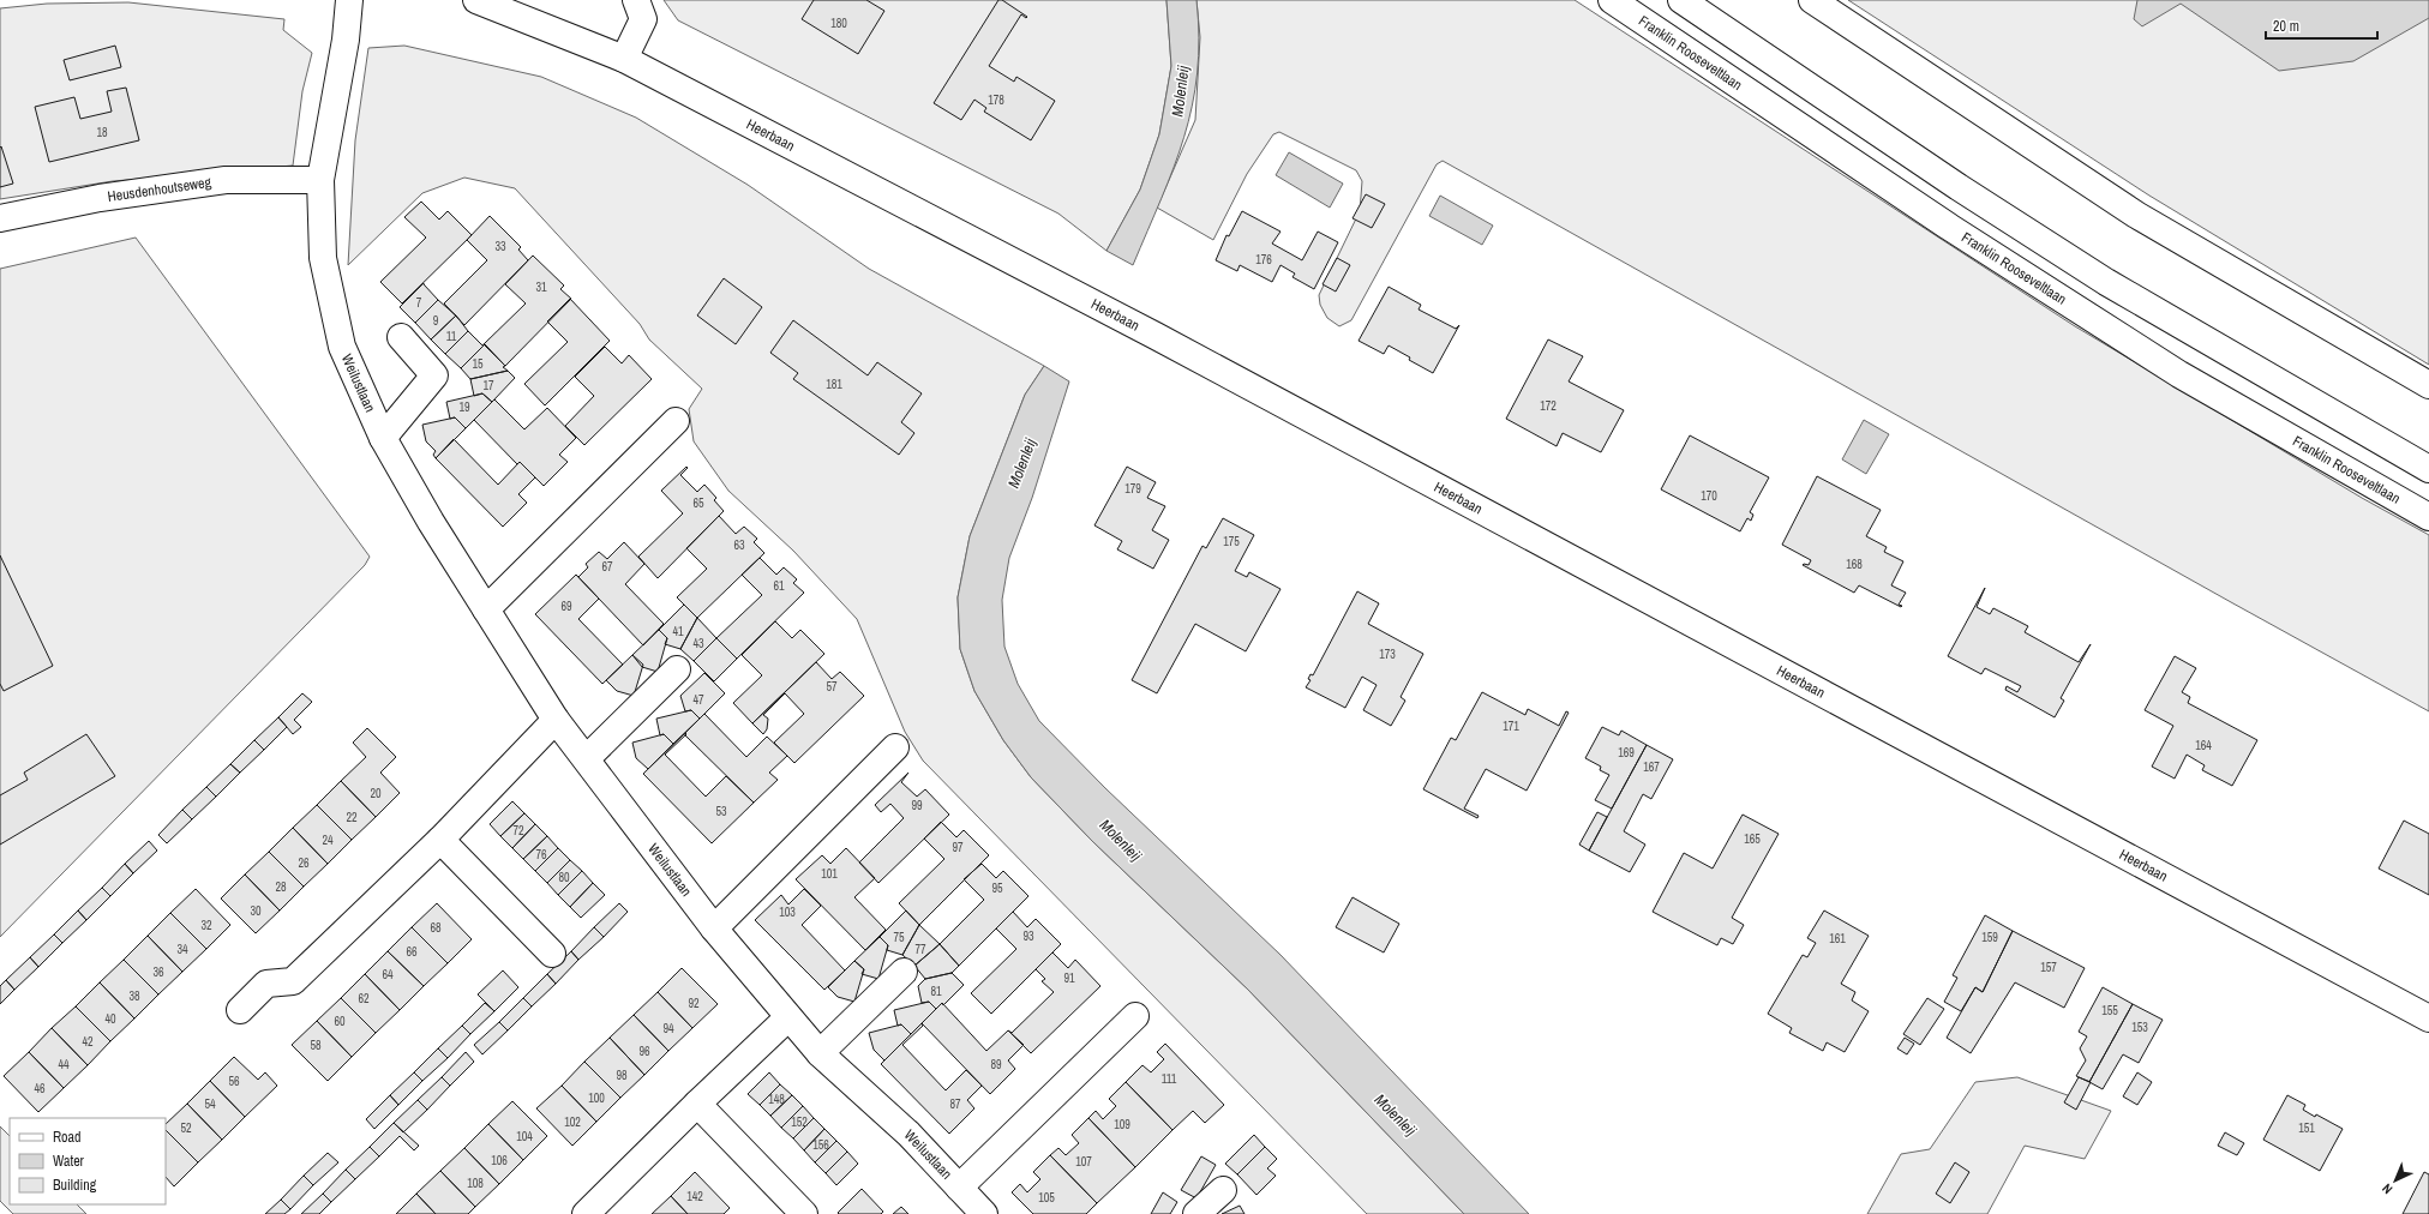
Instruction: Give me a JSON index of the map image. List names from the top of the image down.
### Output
{
  "streets": {
    "street": [
      "Franklin Rooseveltlaan",
      "Heerbaan",
      "Heusdenhoutseweg",
      "Weilustlaan"
    ]
  },
  "crossings": [
    ["Heusdenhoutseweg", "Weilustlaan"]
  ],
  "water": ["Molenleij"],
  "house_numbers": [
    "180",
    "178",
    "18",
    "33",
    "176",
    "31",
    "7",
    "9",
    "11",
    "15",
    "181",
    "17",
    "172",
    "19",
    "179",
    "170",
    "65",
    "175",
    "63",
    "168",
    "67",
    "61",
    "69",
    "41",
    "43",
    "173",
    "57",
    "47",
    "171",
    "164",
    "169",
    "167",
    "20",
    "99",
    "53",
    "22",
    "72",
    "165",
    "24",
    "97",
    "76",
    "26",
    "101",
    "80",
    "28",
    "95",
    "30",
    "103",
    "32",
    "68",
    "93",
    "75",
    "159",
    "161",
    "34",
    "77",
    "66",
    "157",
    "36",
    "64",
    "91",
    "81",
    "38",
    "62",
    "92",
    "155",
    "40",
    "60",
    "153",
    "94",
    "42",
    "58",
    "96",
    "44",
    "89",
    "98",
    "111",
    "56",
    "46",
    "100",
    "148",
    "54",
    "87",
    "102",
    "152",
    "109",
    "52",
    "151",
    "104",
    "156",
    "106",
    "107",
    "108",
    "142",
    "105"
  ],
  "legend": ["Road", "Water", "Building"],
  "scale_bar": "20 m",
  "north": "bottom left"
}
